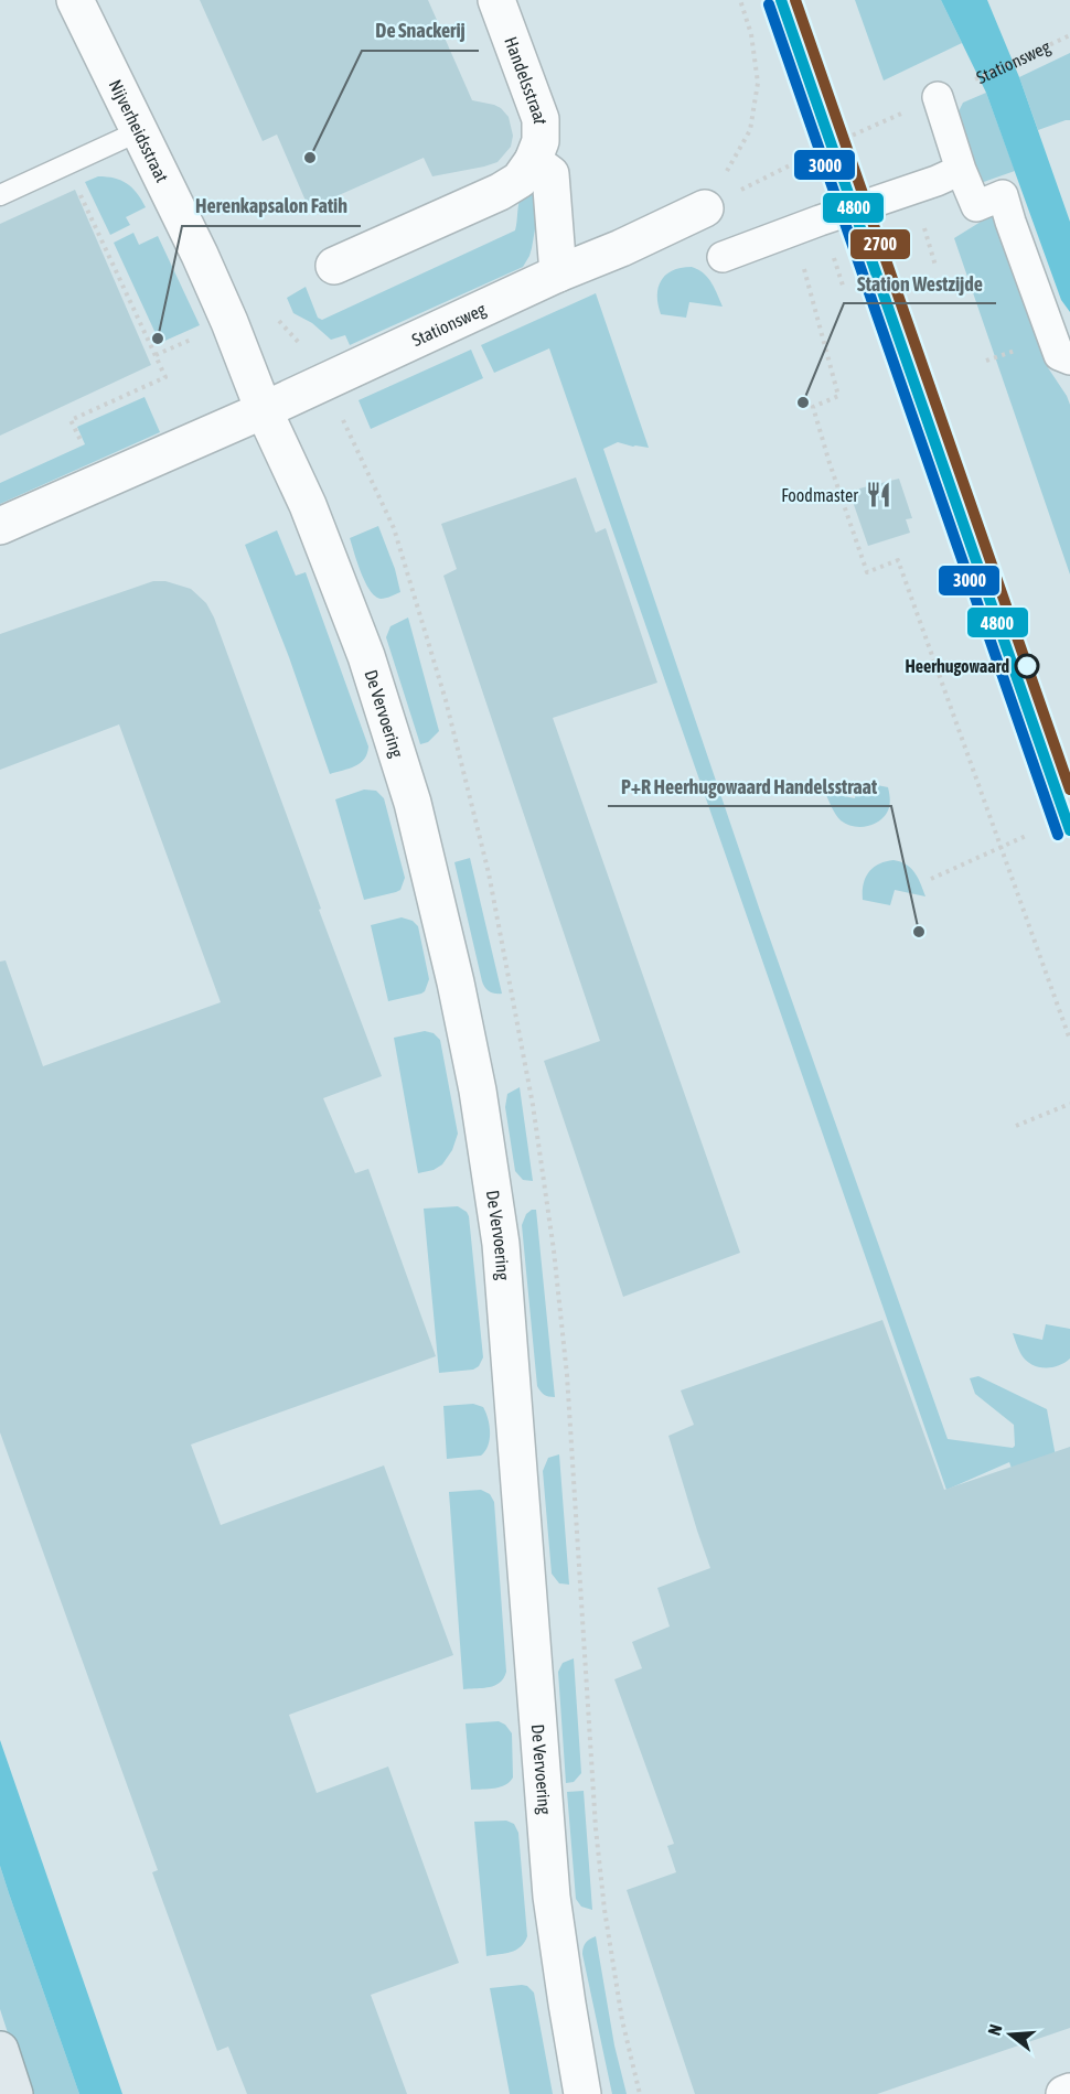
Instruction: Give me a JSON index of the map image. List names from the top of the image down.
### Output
{
  "streets": {
    "street": [
      "Stationsweg",
      "Handelsstraat",
      "Nijverheidsstraat",
      "De Vervoering"
    ]
  },
  "crossings": [
    ["Stationsweg", "Nijverheidsstraat"],
    ["Stationsweg", "De Vervoering"],
    ["Nijverheidsstraat", "De Vervoering"]
  ],
  "places": {
    "other": [
      "De Snackerij",
      "Herenkapsalon Fatih",
      "Station Westzijde",
      "Heerhugowaard",
      "P+R Heerhugowaard Handelsstraat"
    ],
    "restaurant": ["Foodmaster"]
  },
  "lines": ["transit line 4800", "transit line 2700", "transit line 3000"],
  "north": "left"
}
